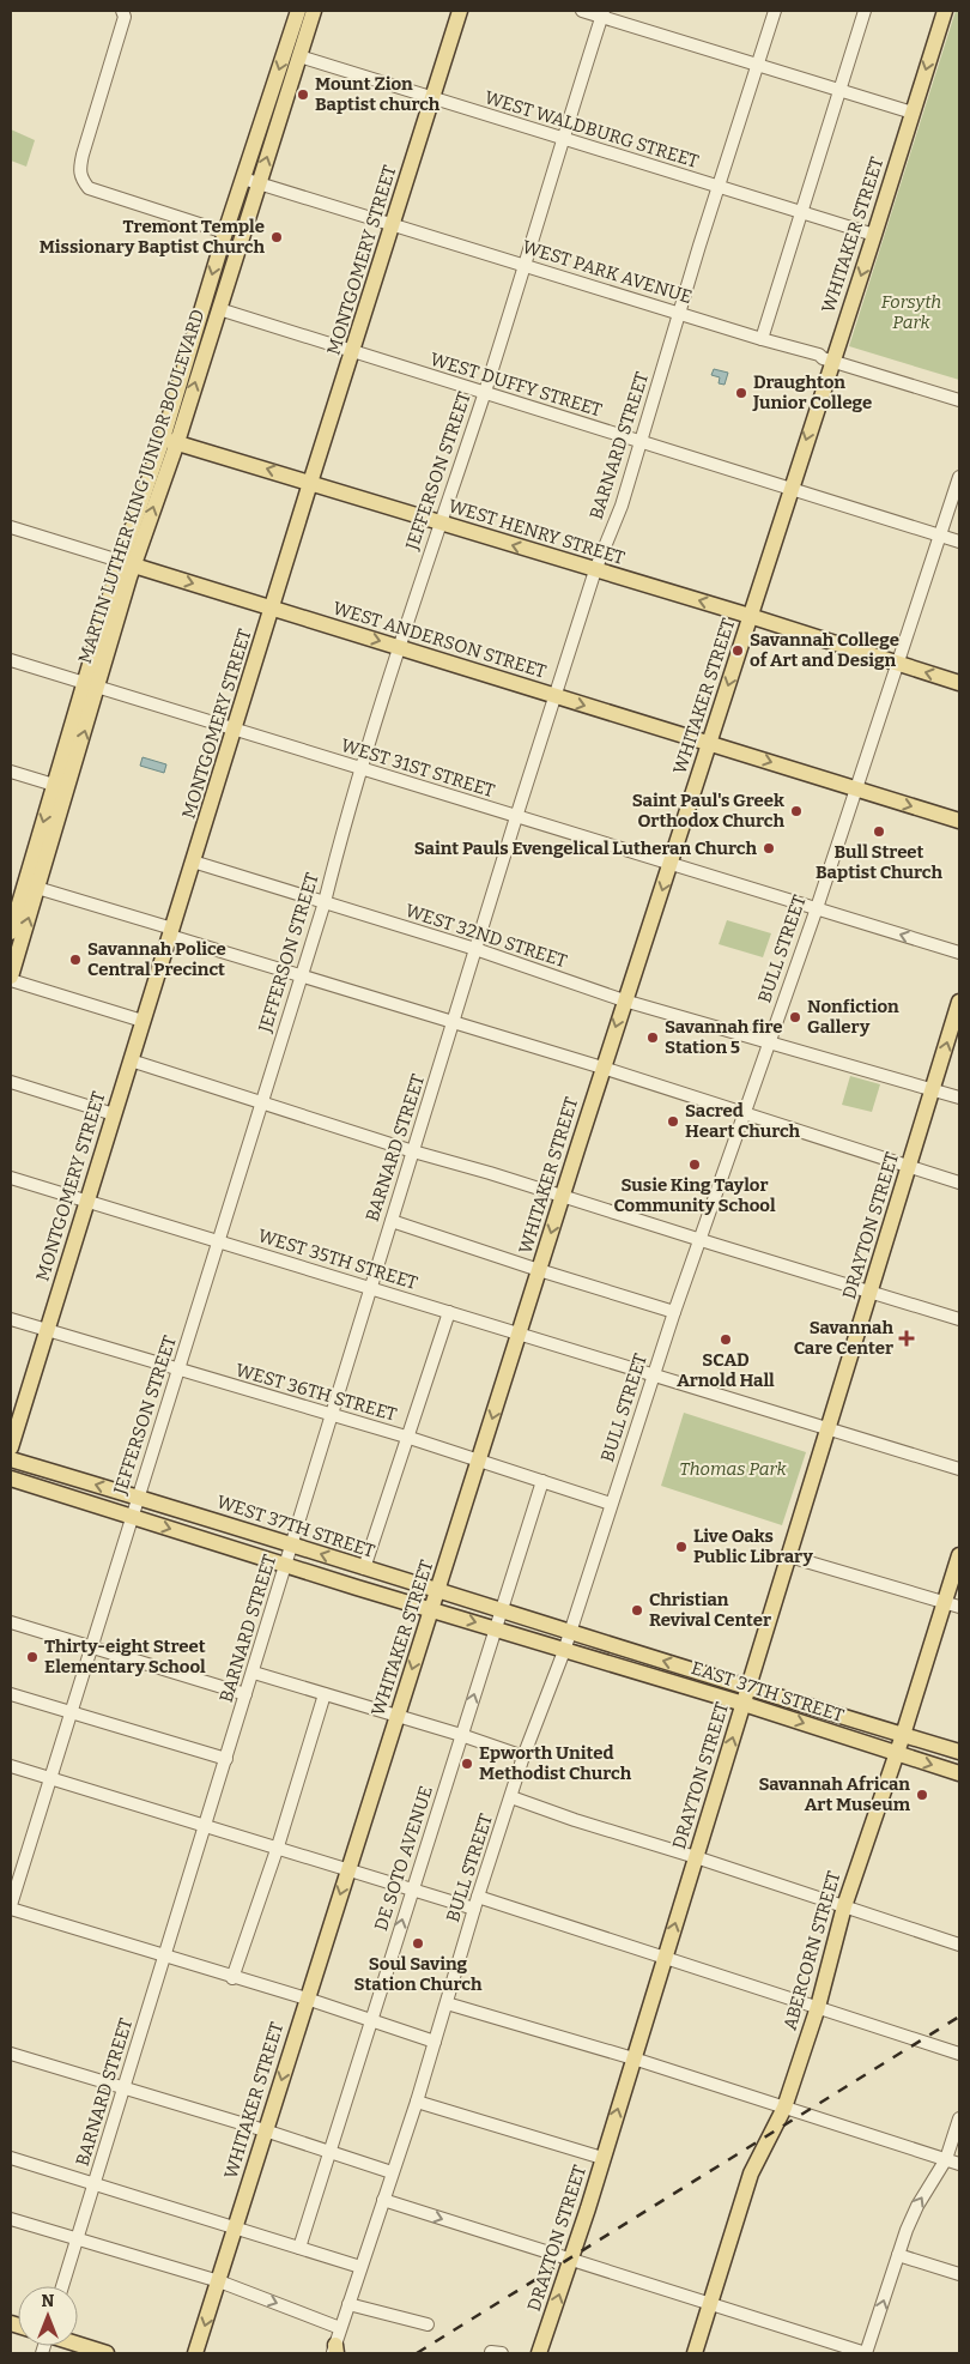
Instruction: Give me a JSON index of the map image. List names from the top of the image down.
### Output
{
  "streets": {
    "main road": [
      "WHITAKER STREET",
      "MONTGOMERY STREET",
      "MARTIN LUTHER KING JUNIOR BOULEVARD",
      "WEST HENRY STREET",
      "WEST ANDERSON STREET",
      "DRAYTON STREET",
      "WEST 37TH STREET",
      "EAST 37TH STREET",
      "ABERCORN STREET"
    ],
    "street": [
      "WEST WALDBURG STREET",
      "WEST PARK AVENUE",
      "WEST DUFFY STREET",
      "BARNARD STREET",
      "JEFFERSON STREET",
      "WEST 31ST STREET",
      "WEST 32ND STREET",
      "BULL STREET",
      "WEST 35TH STREET",
      "WEST 36TH STREET",
      "DE SOTO AVENUE"
    ]
  },
  "crossings": [
    ["WEST WALDBURG STREET", "WHITAKER STREET"],
    ["WEST WALDBURG STREET", "MONTGOMERY STREET"],
    ["WEST WALDBURG STREET", "BARNARD STREET"],
    ["WEST WALDBURG STREET", "JEFFERSON STREET"],
    ["WEST WALDBURG STREET", "MARTIN LUTHER KING JUNIOR BOULEVARD"],
    ["WHITAKER STREET", "WEST PARK AVENUE"],
    ["WHITAKER STREET", "WEST DUFFY STREET"],
    ["WHITAKER STREET", "WEST HENRY STREET"],
    ["WHITAKER STREET", "WEST ANDERSON STREET"],
    ["WHITAKER STREET", "WEST 31ST STREET"],
    ["WHITAKER STREET", "WEST 32ND STREET"],
    ["WHITAKER STREET", "WEST 35TH STREET"],
    ["WHITAKER STREET", "WEST 36TH STREET"],
    ["WHITAKER STREET", "WEST 37TH STREET"],
    ["MONTGOMERY STREET", "WEST PARK AVENUE"],
    ["MONTGOMERY STREET", "WEST DUFFY STREET"],
    ["MONTGOMERY STREET", "WEST HENRY STREET"],
    ["MONTGOMERY STREET", "WEST ANDERSON STREET"],
    ["MONTGOMERY STREET", "WEST 31ST STREET"],
    ["MONTGOMERY STREET", "WEST 32ND STREET"],
    ["MONTGOMERY STREET", "WEST 35TH STREET"],
    ["MONTGOMERY STREET", "WEST 36TH STREET"],
    ["WEST PARK AVENUE", "BARNARD STREET"],
    ["WEST PARK AVENUE", "JEFFERSON STREET"],
    ["WEST PARK AVENUE", "MARTIN LUTHER KING JUNIOR BOULEVARD"],
    ["WEST DUFFY STREET", "BARNARD STREET"],
    ["WEST DUFFY STREET", "JEFFERSON STREET"],
    ["WEST DUFFY STREET", "MARTIN LUTHER KING JUNIOR BOULEVARD"],
    ["WEST DUFFY STREET", "BULL STREET"],
    ["BARNARD STREET", "WEST HENRY STREET"],
    ["BARNARD STREET", "WEST ANDERSON STREET"],
    ["BARNARD STREET", "WEST 31ST STREET"],
    ["BARNARD STREET", "WEST 32ND STREET"],
    ["BARNARD STREET", "WEST 35TH STREET"],
    ["BARNARD STREET", "WEST 36TH STREET"],
    ["BARNARD STREET", "WEST 37TH STREET"],
    ["JEFFERSON STREET", "WEST HENRY STREET"],
    ["JEFFERSON STREET", "WEST ANDERSON STREET"],
    ["JEFFERSON STREET", "WEST 31ST STREET"],
    ["JEFFERSON STREET", "WEST 32ND STREET"],
    ["JEFFERSON STREET", "WEST 35TH STREET"],
    ["JEFFERSON STREET", "WEST 36TH STREET"],
    ["JEFFERSON STREET", "WEST 37TH STREET"],
    ["MARTIN LUTHER KING JUNIOR BOULEVARD", "WEST HENRY STREET"],
    ["MARTIN LUTHER KING JUNIOR BOULEVARD", "WEST ANDERSON STREET"],
    ["MARTIN LUTHER KING JUNIOR BOULEVARD", "WEST 31ST STREET"],
    ["WEST HENRY STREET", "BULL STREET"],
    ["WEST ANDERSON STREET", "BULL STREET"],
    ["WEST 31ST STREET", "BULL STREET"],
    ["WEST 32ND STREET", "BULL STREET"],
    ["WEST 32ND STREET", "DRAYTON STREET"],
    ["BULL STREET", "WEST 35TH STREET"],
    ["BULL STREET", "WEST 36TH STREET"],
    ["BULL STREET", "WEST 37TH STREET"],
    ["BULL STREET", "EAST 37TH STREET"],
    ["DRAYTON STREET", "WEST 35TH STREET"],
    ["DRAYTON STREET", "EAST 37TH STREET"],
    ["WEST 36TH STREET", "DE SOTO AVENUE"],
    ["WEST 37TH STREET", "EAST 37TH STREET"],
    ["WEST 37TH STREET", "DE SOTO AVENUE"],
    ["EAST 37TH STREET", "ABERCORN STREET"]
  ],
  "one_way": [
    "WHITAKER STREET",
    "WEST HENRY STREET",
    "WEST ANDERSON STREET",
    "DRAYTON STREET"
  ],
  "parks": ["Forsyth Park", "Thomas Park"],
  "places": {
    "other": [
      "Mount Zion Baptist church",
      "Tremont Temple Missionary Baptist Church",
      "Draughton Junior College",
      "Savannah College of Art and Design",
      "Saint Paul's Greek Orthodox Church",
      "Bull Street Baptist Church",
      "Saint Pauls Evengelical Lutheran Church",
      "Savannah Police Central Precinct",
      "Nonfiction Gallery",
      "Savannah fire Station 5",
      "Sacred Heart Church",
      "Susie King Taylor Community School",
      "SCAD Arnold Hall",
      "Live Oaks Public Library",
      "Christian Revival Center",
      "Thirty-eight Street Elementary School",
      "Epworth United Methodist Church",
      "Savannah African Art Museum",
      "Soul Saving Station Church"
    ],
    "health": ["Savannah Care Center"]
  },
  "north": "top"
}
